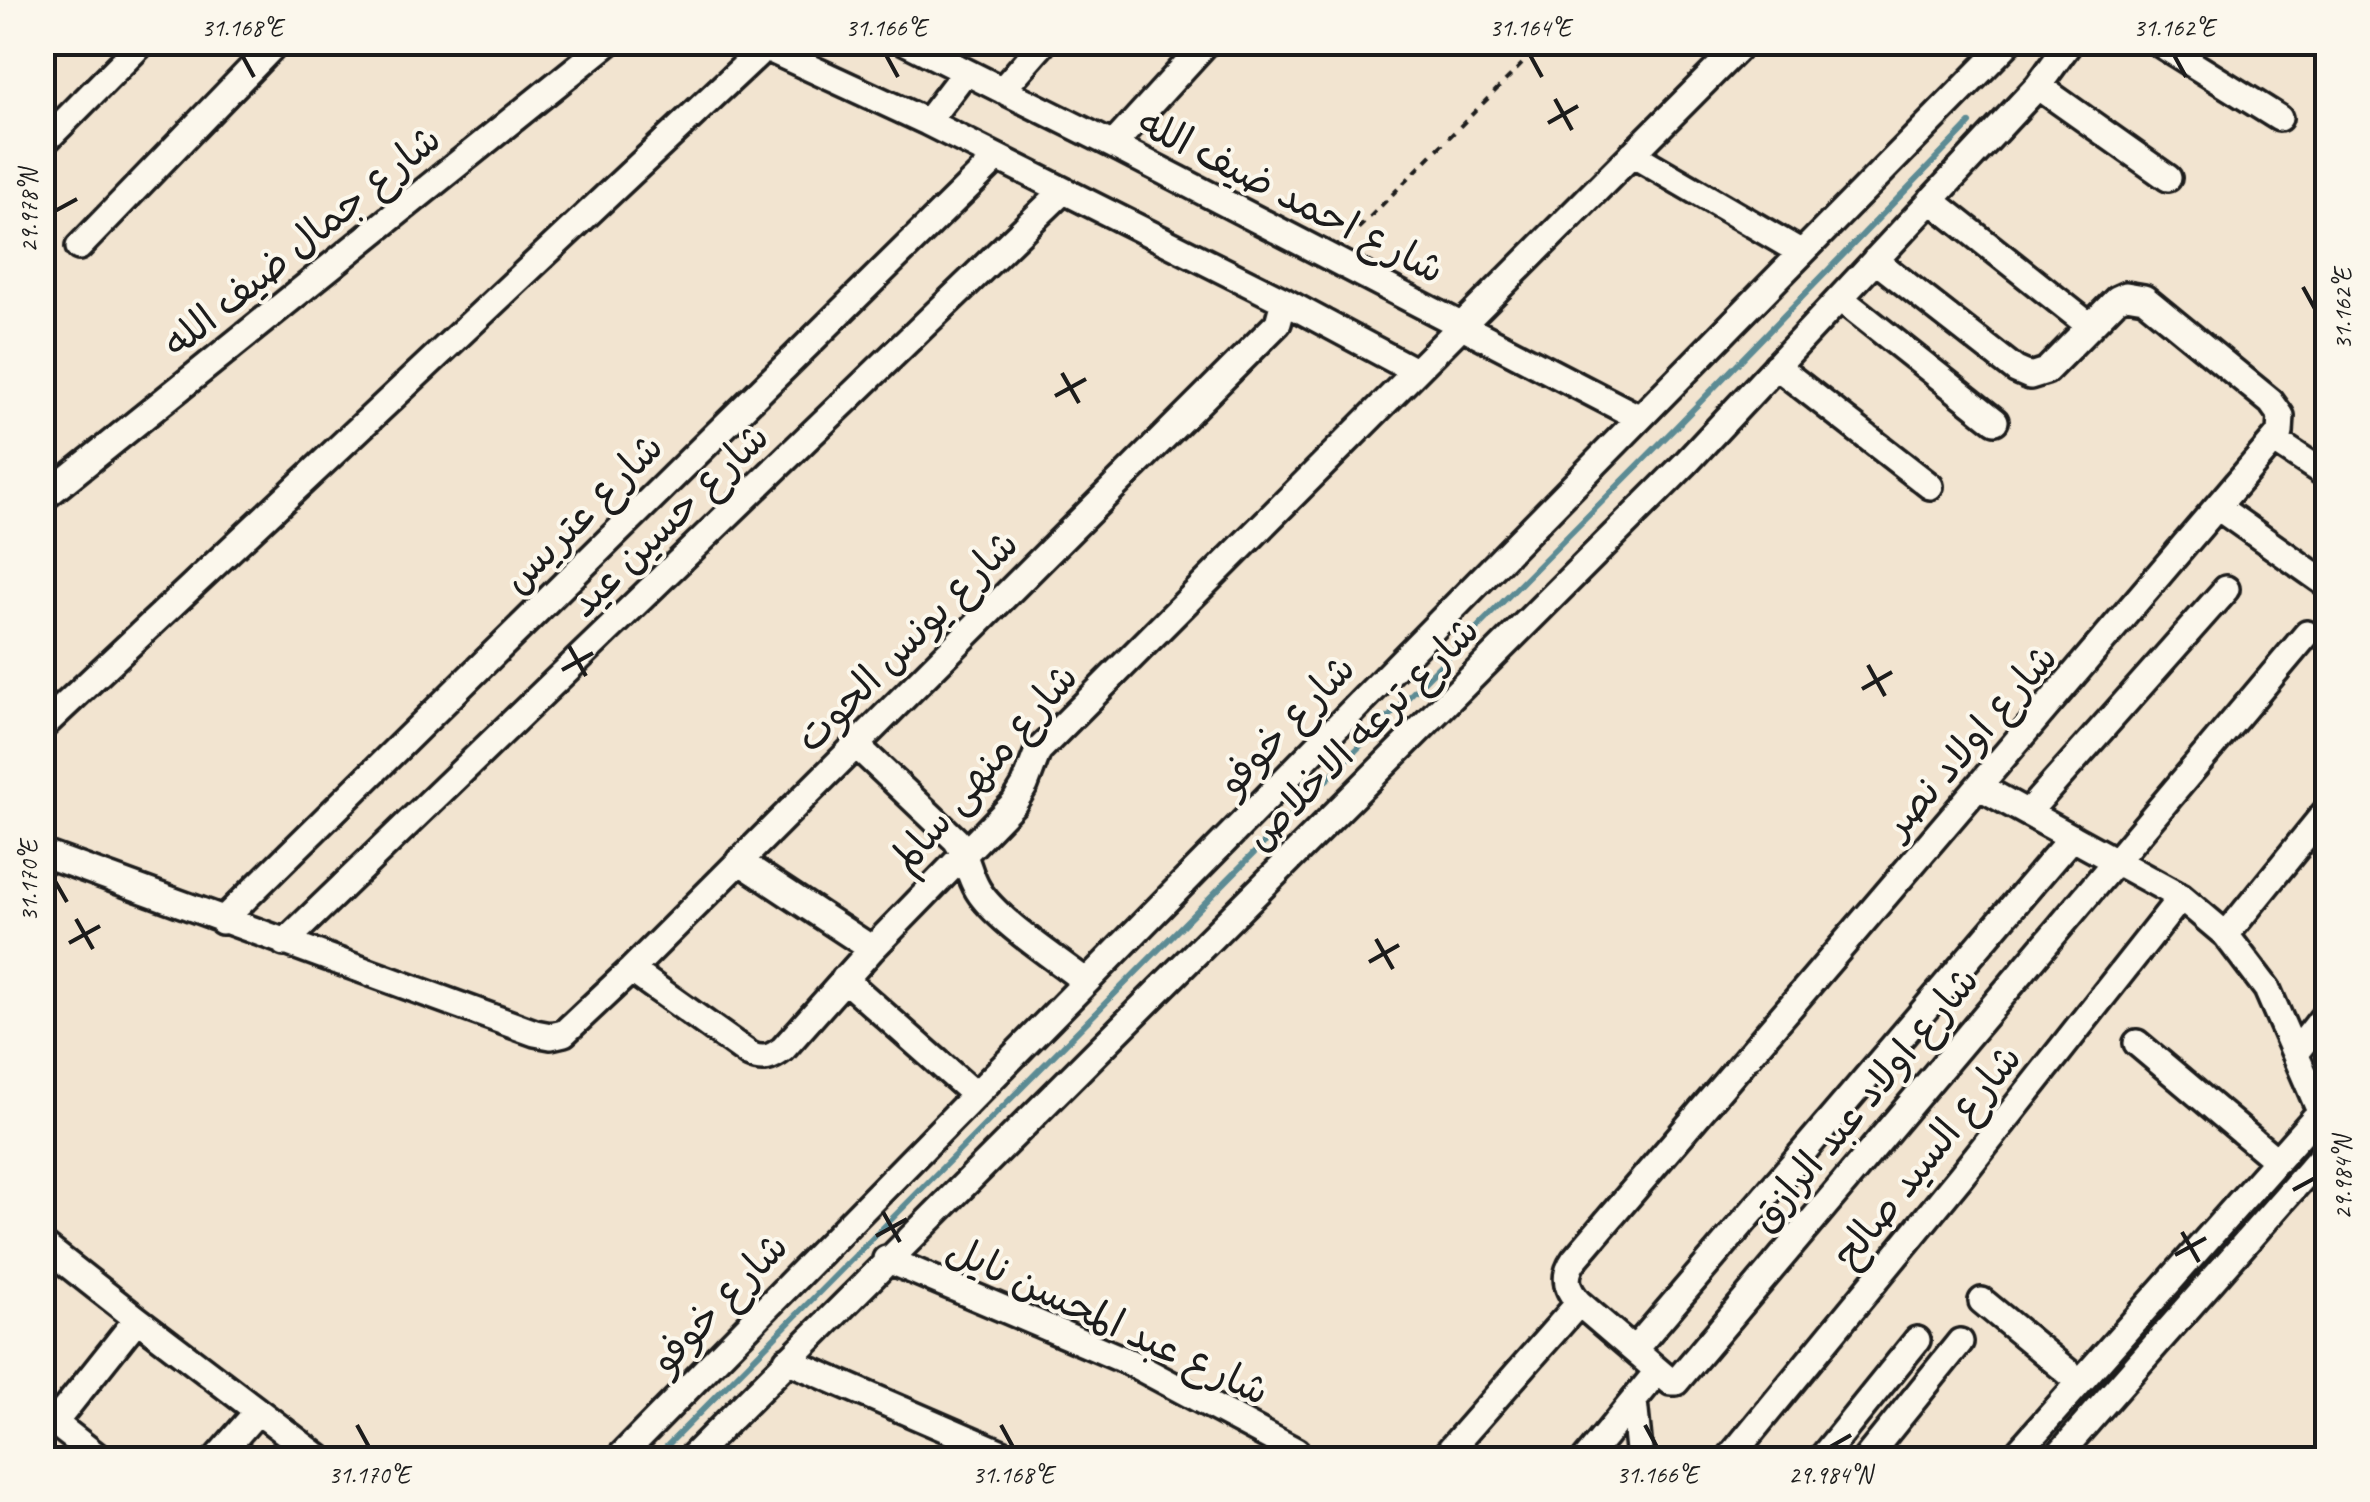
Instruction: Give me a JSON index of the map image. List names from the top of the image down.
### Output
{
  "streets": {
    "street": [
      "شارع احمد ضيف الله",
      "شارع جمال ضيف الله",
      "شارع عتريس",
      "شارع حسين عيد",
      "شارع يونس الحوت",
      "شارع خوفو",
      "شارع ترعه الاخلاص",
      "شارع اولاد نصر",
      "شارع منهى سالم",
      "شارع اولاد عبد الرازق",
      "شارع السيد صالح",
      "شارع عبد المحسن نايل"
    ]
  },
  "crossings": [
    ["شارع احمد ضيف الله", "شارع خوفو"],
    ["شارع احمد ضيف الله", "شارع منهى سالم"],
    ["شارع حسين عيد", "شارع يونس الحوت"],
    ["شارع يونس الحوت", "شارع منهى سالم"],
    ["شارع ترعه الاخلاص", "شارع عبد المحسن نايل"]
  ],
  "coordinates": [
    "31.168°E",
    "31.166°E",
    "31.164°E",
    "31.162°E",
    "29.978°N",
    "31.170°E",
    "29.984°N"
  ]
}
